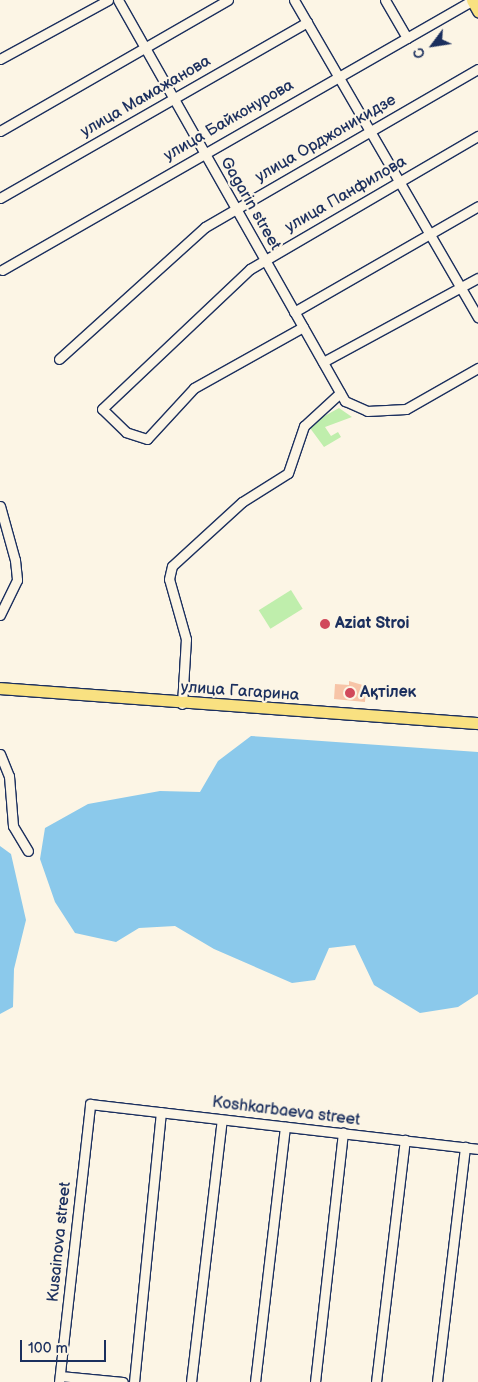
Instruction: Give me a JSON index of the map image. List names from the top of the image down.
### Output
{
  "streets": {
    "main road": ["улица Гагарина"],
    "street": [
      "улица Мамажанова",
      "улица Байконурова",
      "улица Орджоникидзе",
      "улица Панфилова",
      "Gagarin street",
      "Koshkarbaeva street",
      "Kusainova street"
    ]
  },
  "crossings": [
    ["улица Мамажанова", "Gagarin street"],
    ["улица Байконурова", "Gagarin street"],
    ["улица Орджоникидзе", "Gagarin street"],
    ["улица Панфилова", "Gagarin street"],
    ["Koshkarbaeva street", "Kusainova street"]
  ],
  "places": ["Aziat Stroi", "Ақтілек"],
  "scale_bar": "100 m",
  "north": "bottom left"
}
